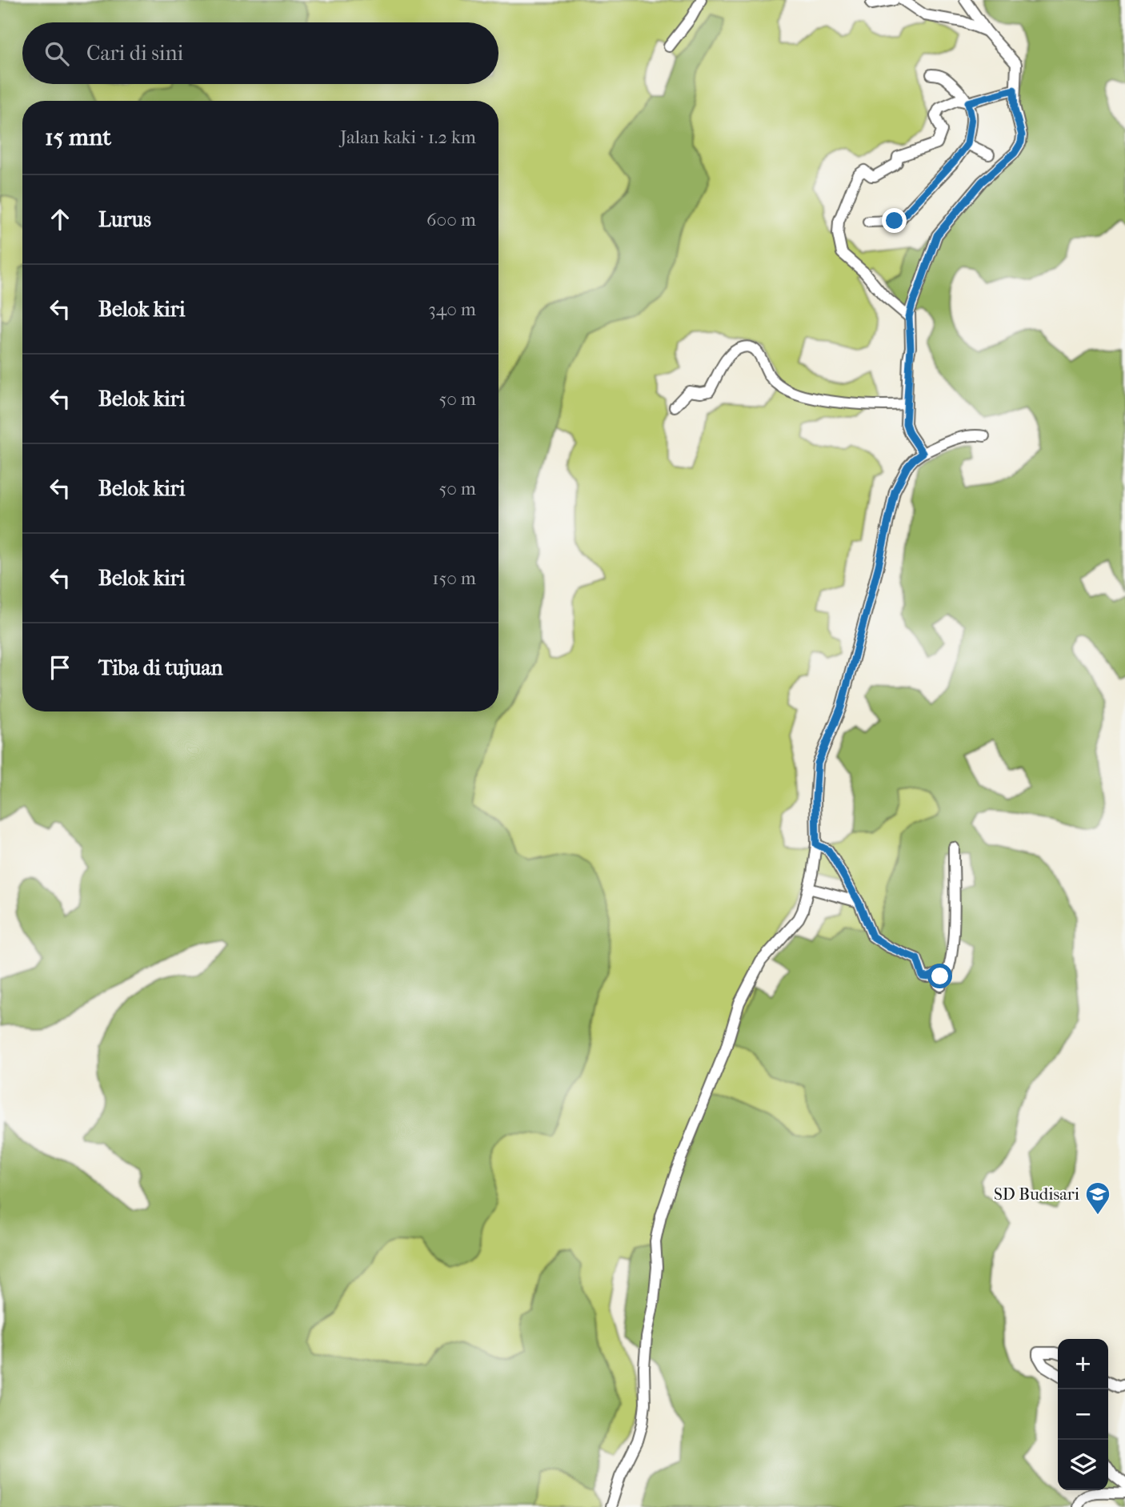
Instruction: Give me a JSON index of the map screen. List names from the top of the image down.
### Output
{
  "places": {
    "school or university": ["SD Budisari"]
  },
  "page": {
    "search": "Cari di sini",
    "heading": ["15 mnt", "Jalan kaki · 1.2 km"],
    "list": [
      ["Lurus", "600 m"],
      ["Belok kiri", "340 m"],
      ["Belok kiri", "50 m"],
      ["Belok kiri", "50 m"],
      ["Belok kiri", "150 m"],
      "Tiba di tujuan"
    ],
    "map_buttons": ["+", "−"]
  }
}
